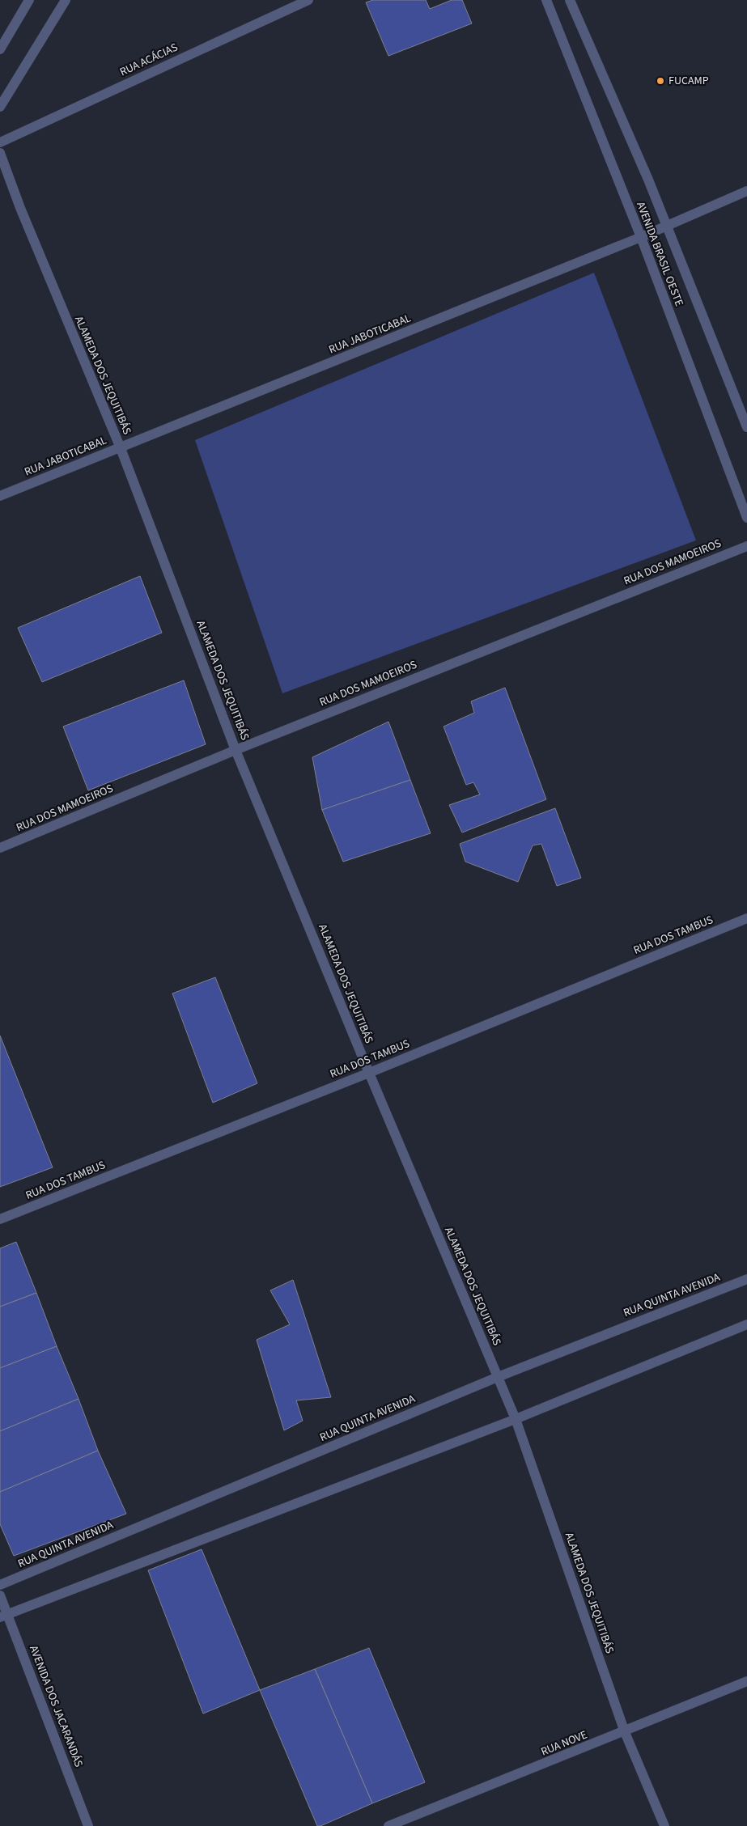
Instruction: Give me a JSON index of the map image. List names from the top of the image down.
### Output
{
  "streets": {
    "street": [
      "RUA ACÁCIAS",
      "AVENIDA BRASIL OESTE",
      "RUA JABOTICABAL",
      "ALAMEDA DOS JEQUITIBÁS",
      "RUA DOS MAMOEIROS",
      "RUA DOS TAMBUS",
      "RUA QUINTA AVENIDA",
      "AVENIDA DOS JACARANDÁS",
      "RUA NOVE"
    ]
  },
  "crossings": [
    ["AVENIDA BRASIL OESTE", "RUA JABOTICABAL"],
    ["RUA JABOTICABAL", "ALAMEDA DOS JEQUITIBÁS"],
    ["ALAMEDA DOS JEQUITIBÁS", "RUA DOS MAMOEIROS"],
    ["ALAMEDA DOS JEQUITIBÁS", "RUA DOS TAMBUS"],
    ["ALAMEDA DOS JEQUITIBÁS", "RUA QUINTA AVENIDA"],
    ["ALAMEDA DOS JEQUITIBÁS", "RUA NOVE"]
  ],
  "places": ["FUCAMP"]
}
